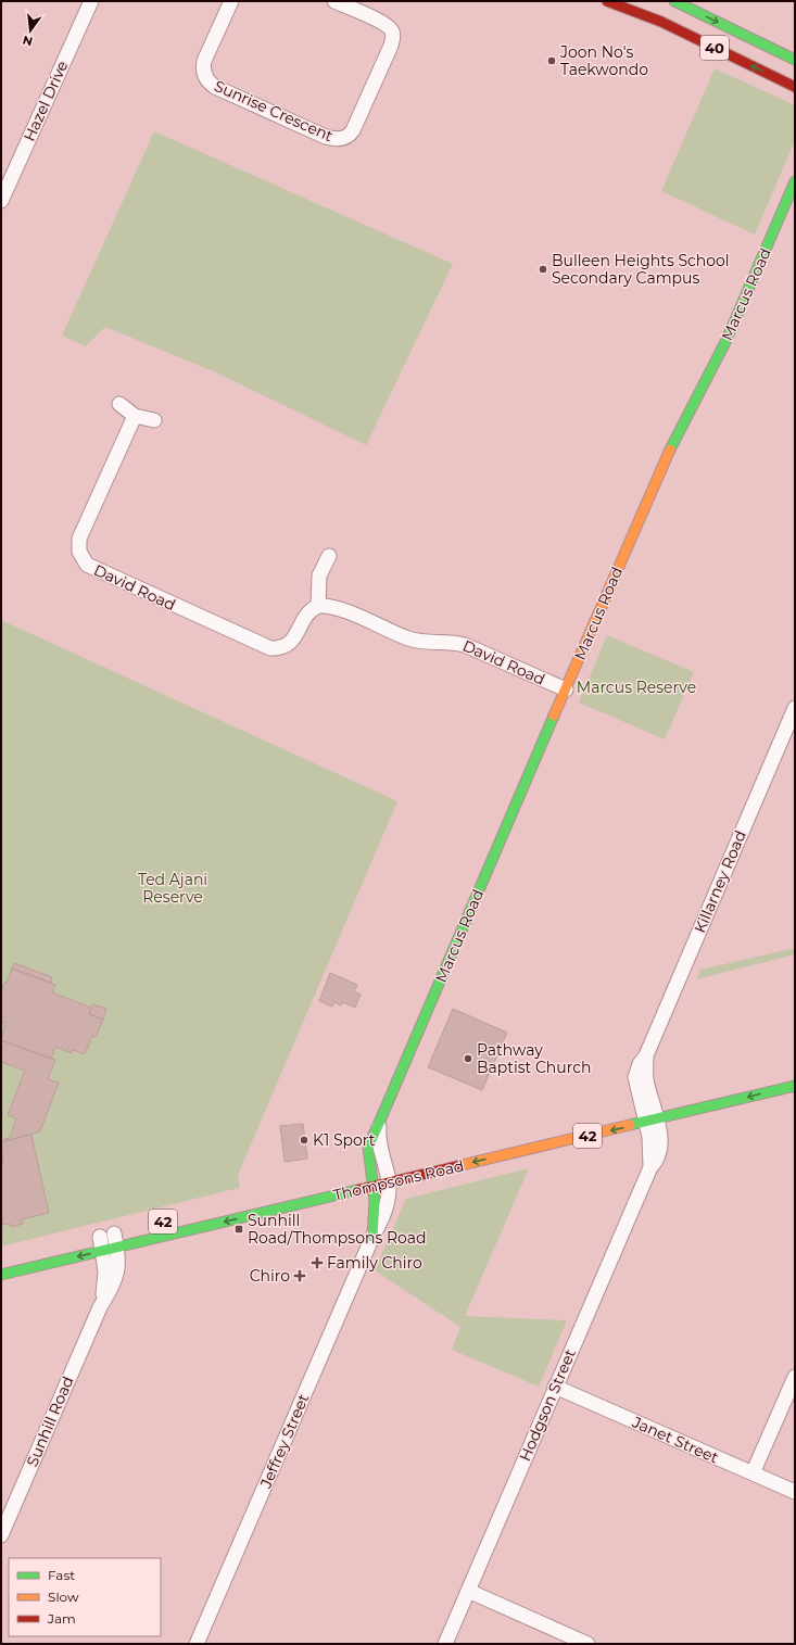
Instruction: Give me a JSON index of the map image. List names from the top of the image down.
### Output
{
  "streets": {
    "main road": [
      "40",
      "Marcus Road",
      "42",
      "Thompsons Road",
      "Jeffrey Street"
    ],
    "street": [
      "Hazel Drive",
      "Sunrise Crescent",
      "David Road",
      "Killarney Road",
      "Hodgson Street",
      "Sunhill Road",
      "Janet Street"
    ]
  },
  "crossings": [
    ["Marcus Road", "David Road"],
    ["Marcus Road", "Thompsons Road"],
    ["Marcus Road", "Jeffrey Street"],
    ["Killarney Road", "Thompsons Road"],
    ["Killarney Road", "Hodgson Street"],
    ["Thompsons Road", "Hodgson Street"],
    ["Thompsons Road", "Sunhill Road"],
    ["Thompsons Road", "Jeffrey Street"],
    ["Hodgson Street", "Janet Street"]
  ],
  "one_way": ["Thompsons Road"],
  "parks": ["Marcus Reserve", "Ted Ajani Reserve"],
  "places": {
    "other": [
      "Joon No's Taekwondo",
      "Bulleen Heights School Secondary Campus",
      "Pathway Baptist Church",
      "K1 Sport"
    ],
    "transit": ["Sunhill Road/Thompsons Road"],
    "health": ["Family Chiro", "Chiro"]
  },
  "legend": ["Fast", "Slow", "Jam"],
  "north": "bottom"
}
